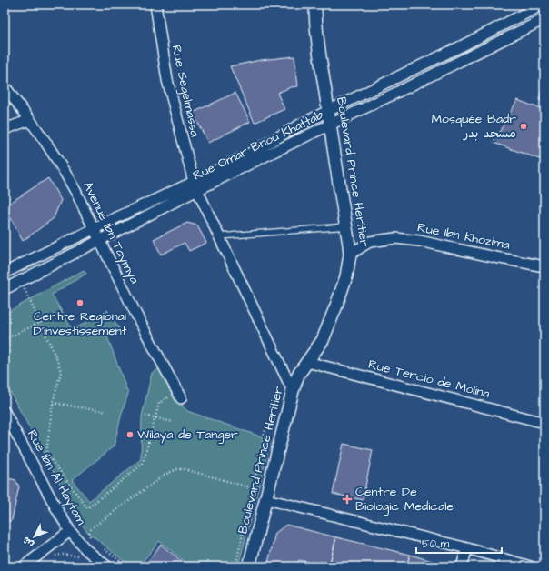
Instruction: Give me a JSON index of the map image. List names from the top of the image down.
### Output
{
  "streets": {
    "street": [
      "Rue Segelmassa",
      "Rue Omar Bnou Khattab",
      "Boulevard Prince Heritier",
      "Avenue Ibn Taymya",
      "Rue Ibn Khozima",
      "Rue Tercio de Molina",
      "Rue Ibn Al Haytam"
    ]
  },
  "crossings": [
    ["Rue Segelmassa", "Rue Omar Bnou Khattab"],
    ["Rue Segelmassa", "Boulevard Prince Heritier"],
    ["Rue Omar Bnou Khattab", "Boulevard Prince Heritier"],
    ["Rue Omar Bnou Khattab", "Avenue Ibn Taymya"],
    ["Boulevard Prince Heritier", "Rue Ibn Khozima"],
    ["Boulevard Prince Heritier", "Rue Tercio de Molina"]
  ],
  "places": {
    "other": ["Mosquée Badr مسجد بدر", "Centre Regional D'investissement", "Wilaya de Tanger"],
    "health": ["Centre De Biologic Medicale"]
  },
  "scale_bar": "50 m",
  "north": "bottom left"
}
